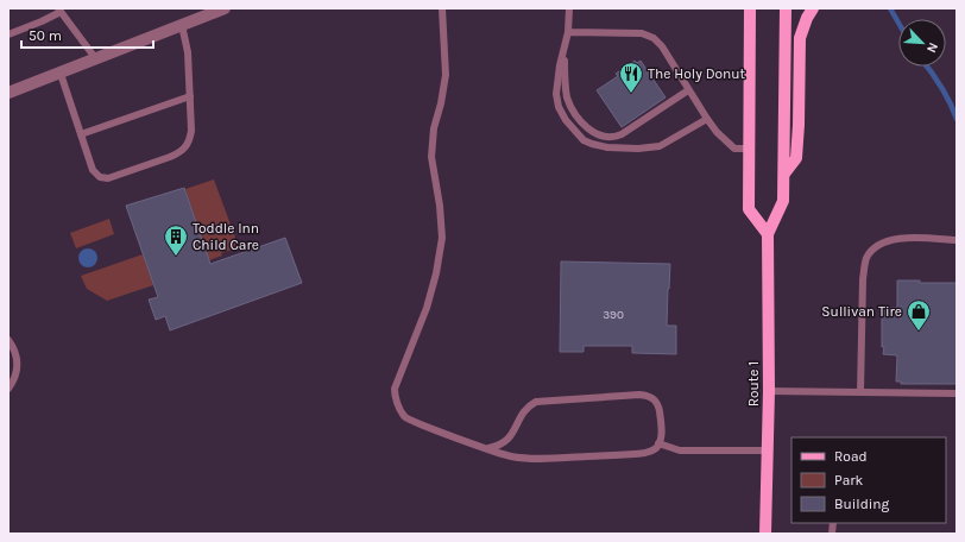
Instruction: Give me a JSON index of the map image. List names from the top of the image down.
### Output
{
  "streets": {
    "main road": ["Route 1"]
  },
  "places": {
    "restaurant": ["The Holy Donut"],
    "building": ["Toddle Inn Child Care"],
    "shop": ["Sullivan Tire"]
  },
  "house_numbers": ["390"],
  "legend": ["Road", "Park", "Building"],
  "scale_bar": "50 m",
  "north": "bottom right"
}
